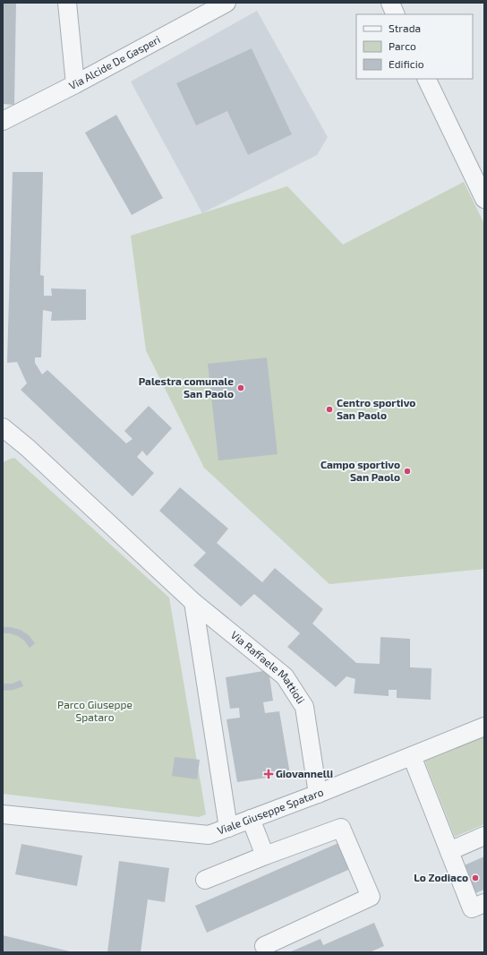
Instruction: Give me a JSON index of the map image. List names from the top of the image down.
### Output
{
  "streets": {
    "street": ["Via Alcide De Gasperi", "Via Raffaele Mattioli", "Viale Giuseppe Spataro"]
  },
  "crossings": [
    ["Via Raffaele Mattioli", "Viale Giuseppe Spataro"]
  ],
  "parks": ["Parco Giuseppe Spataro"],
  "places": {
    "other": [
      "Palestra comunale San Paolo",
      "Centro sportivo San Paolo",
      "Campo sportivo San Paolo",
      "Lo Zodiaco"
    ],
    "health": ["Giovannelli"]
  },
  "legend": ["Strada", "Parco", "Edificio"]
}
